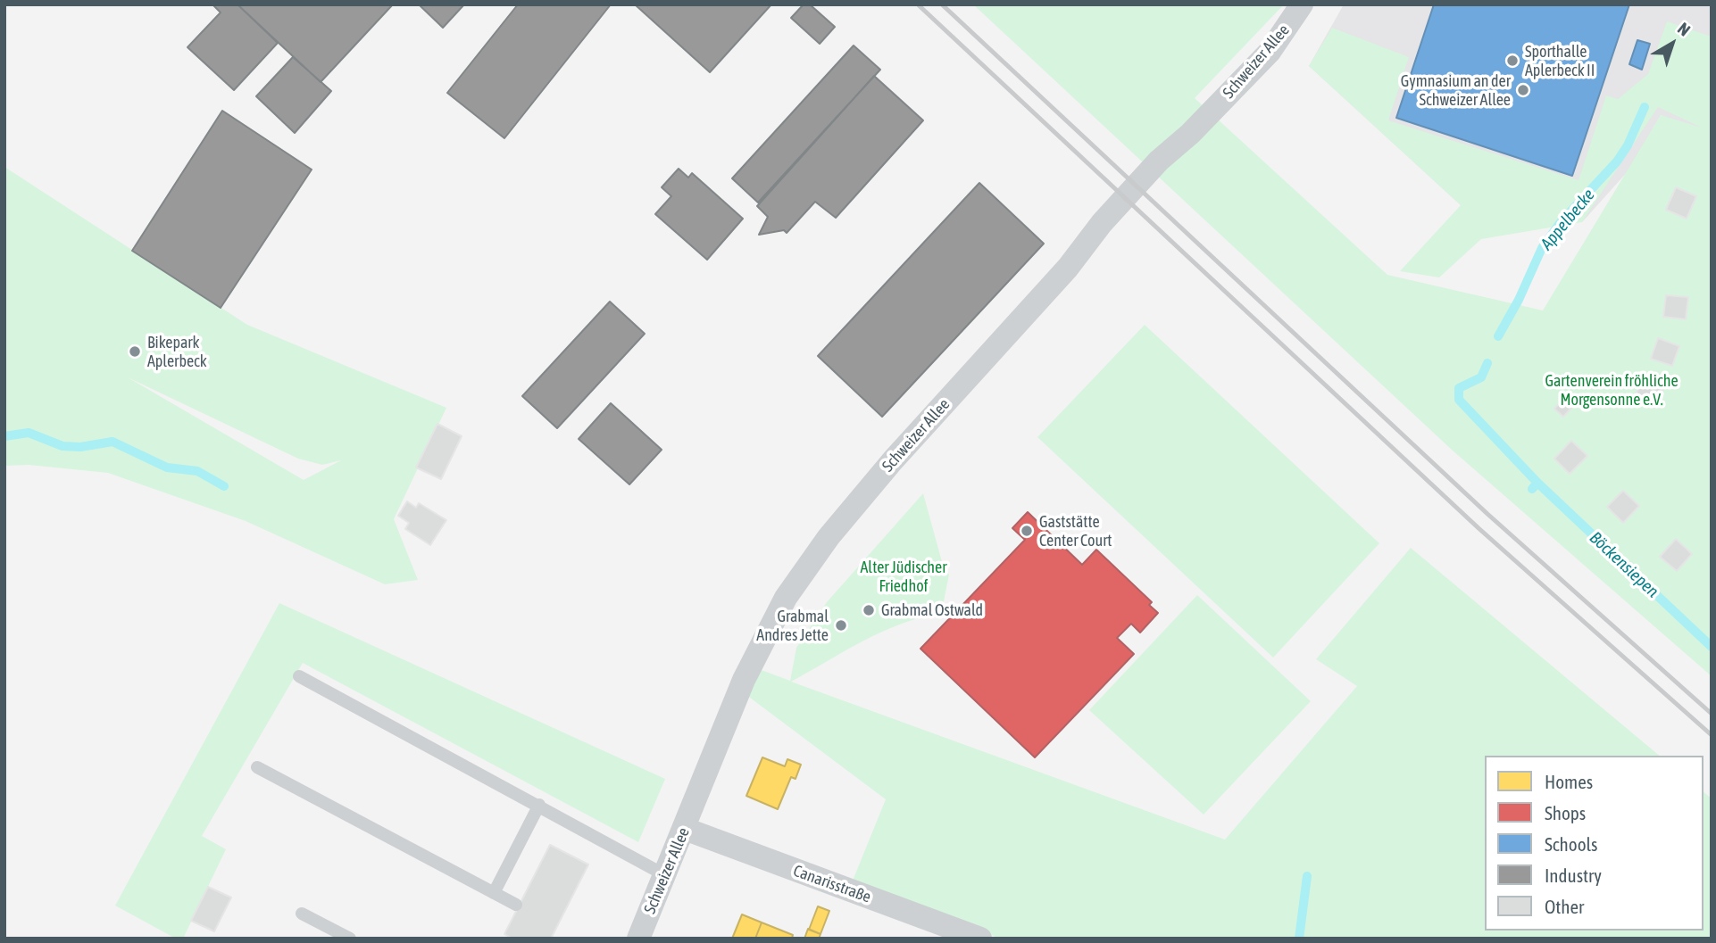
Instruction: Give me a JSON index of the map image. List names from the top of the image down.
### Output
{
  "streets": {
    "street": ["Schweizer Allee", "Canarisstraße"]
  },
  "crossings": [
    ["Schweizer Allee", "Canarisstraße"]
  ],
  "water": ["Appelbecke", "Böckensiepen"],
  "parks": ["Gartenverein fröhliche Morgensonne e.V.", "Alter Jüdischer Friedhof"],
  "places": [
    "Sporthalle Aplerbeck II",
    "Gymnasium an der Schweizer Allee",
    "Bikepark Aplerbeck",
    "Gaststätte Center Court",
    "Grabmal Ostwald",
    "Grabmal Andres Jette"
  ],
  "legend": [
    "Homes",
    "Shops",
    "Schools",
    "Industry",
    "Other"
  ],
  "north": "top right"
}
